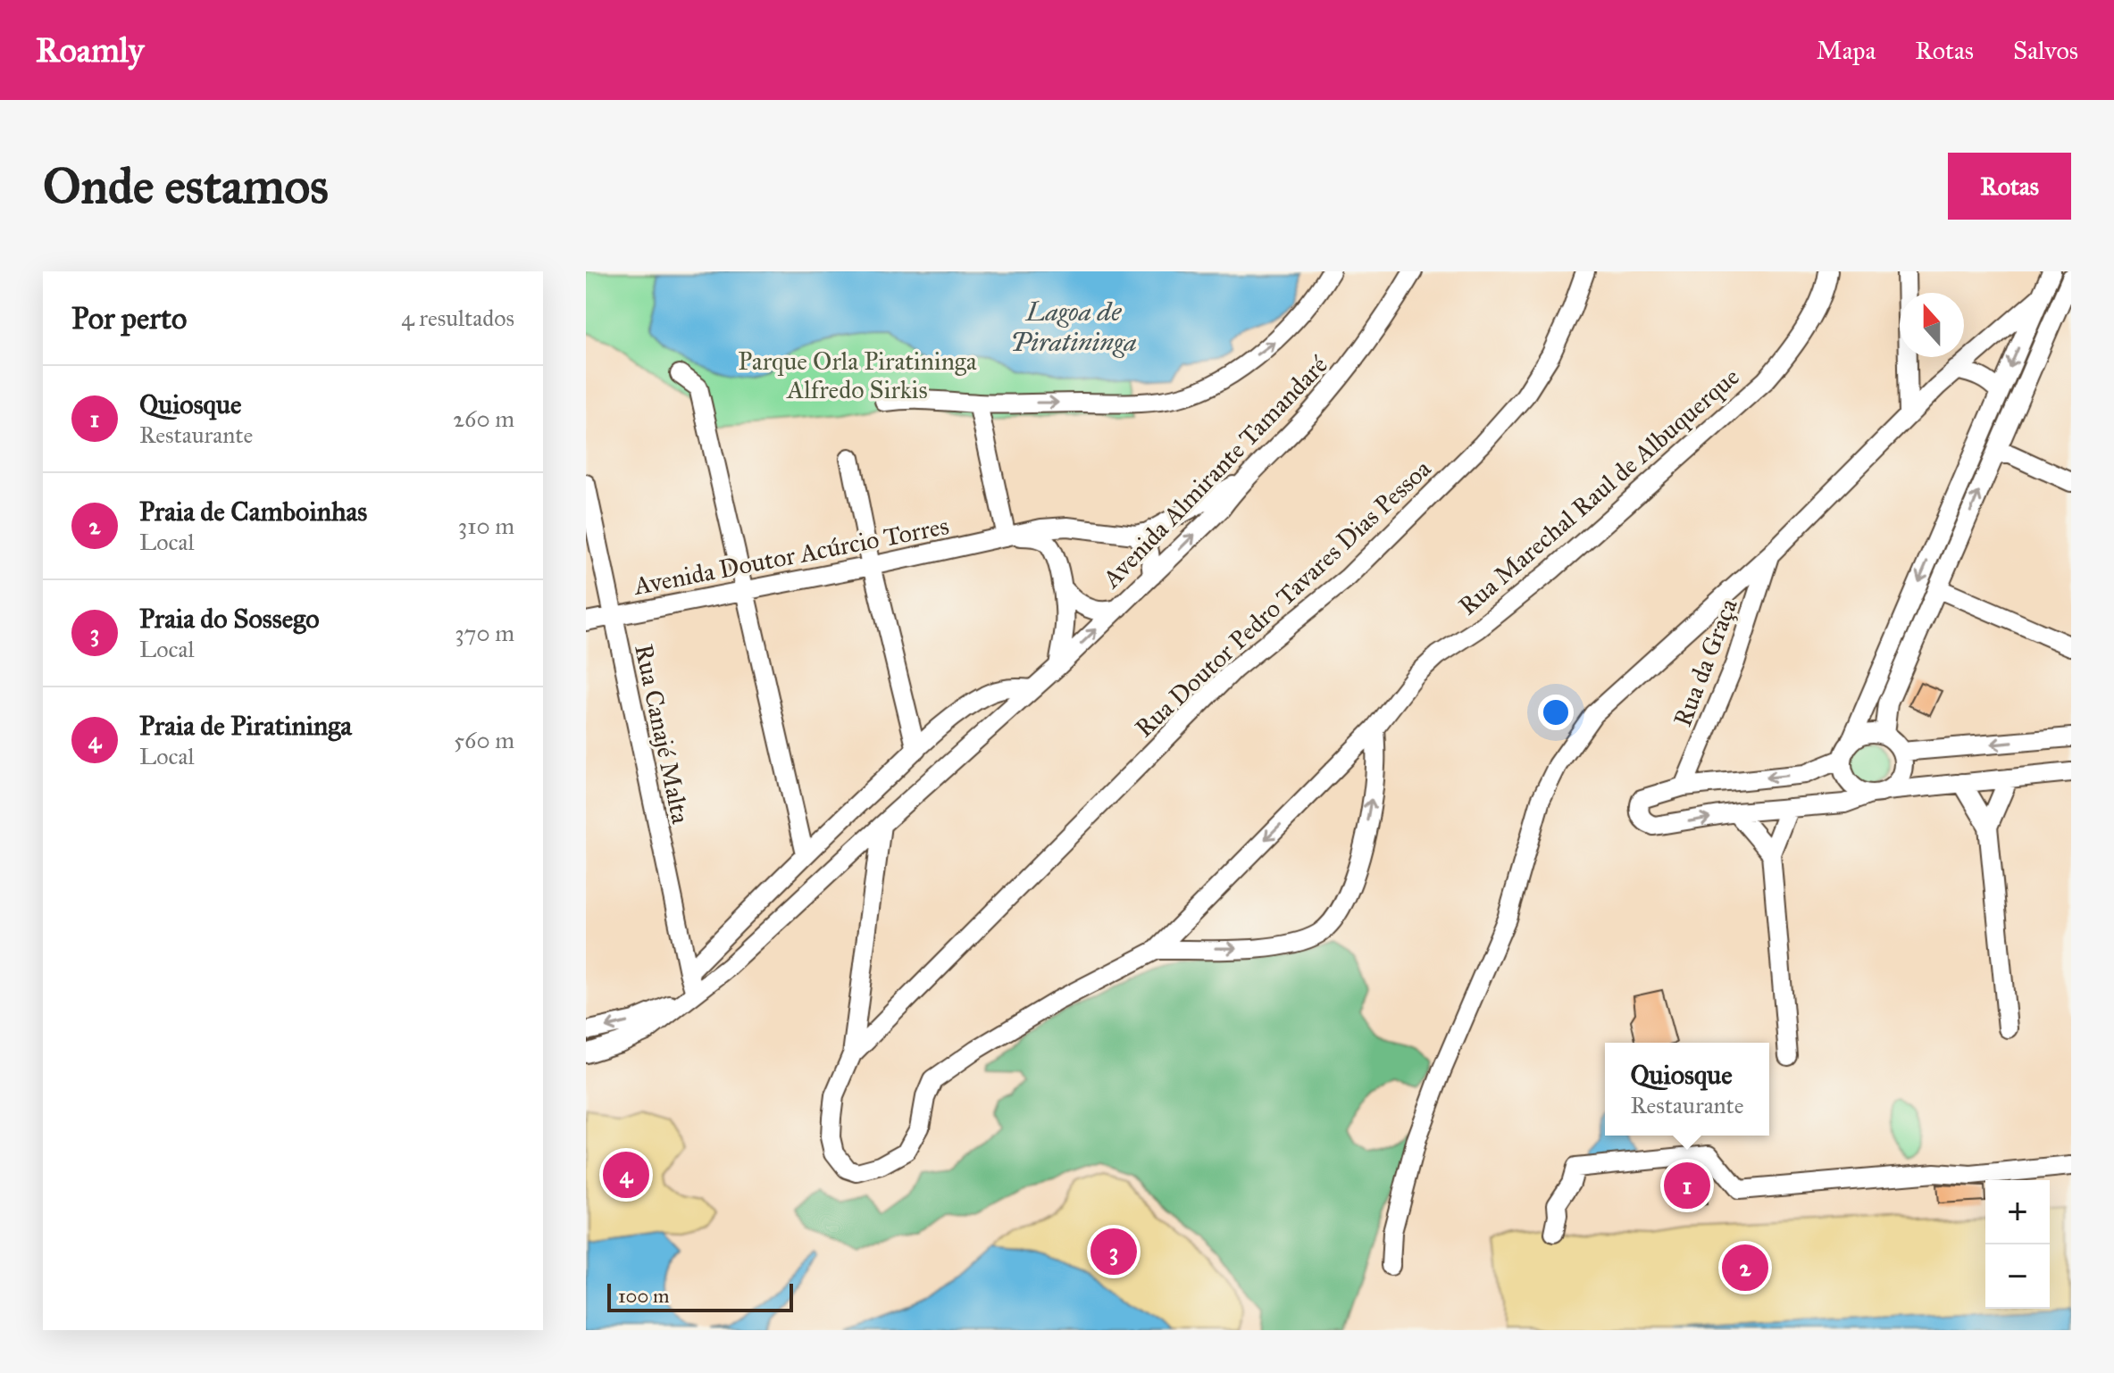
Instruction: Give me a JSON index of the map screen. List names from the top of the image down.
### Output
{
  "streets": {
    "street": [
      "Avenida Almirante Tamandaré",
      "Rua Marechal Raul de Albuquerque",
      "Avenida Doutor Acúrcio Torres",
      "Rua Doutor Pedro Tavares Dias Pessoa",
      "Rua da Graça",
      "Rua Canajé Malta"
    ]
  },
  "crossings": [
    ["Avenida Almirante Tamandaré", "Rua Marechal Raul de Albuquerque"],
    ["Avenida Almirante Tamandaré", "Avenida Doutor Acúrcio Torres"],
    ["Avenida Almirante Tamandaré", "Rua Canajé Malta"],
    ["Rua Marechal Raul de Albuquerque", "Rua Doutor Pedro Tavares Dias Pessoa"],
    ["Avenida Doutor Acúrcio Torres", "Rua Canajé Malta"]
  ],
  "water": ["Lagoa de Piratininga"],
  "parks": ["Parque Orla Piratininga Alfredo Sirkis"],
  "scale_bar": "100 m",
  "north": "top",
  "page": {
    "header": "Roamly",
    "nav": ["Mapa", "Rotas", "Salvos"],
    "buttons": "Rotas",
    "title": "Onde estamos",
    "heading": ["Por perto", "4 resultados"],
    "list": [
      {
        "mark": "1",
        "name": "Quiosque",
        "note": "Restaurante",
        "value": "260 m"
      },
      {
        "mark": "2",
        "name": "Praia de Camboinhas",
        "note": "Local",
        "value": "310 m"
      },
      {
        "mark": "3",
        "name": "Praia do Sossego",
        "note": "Local",
        "value": "370 m"
      },
      {
        "mark": "4",
        "name": "Praia de Piratininga",
        "note": "Local",
        "value": "560 m"
      }
    ],
    "popup": ["Quiosque", "Restaurante"],
    "pins": [
      "4",
      "1",
      "3",
      "2"
    ],
    "map_buttons": ["+", "−"],
    "scale": "100 m"
  }
}
